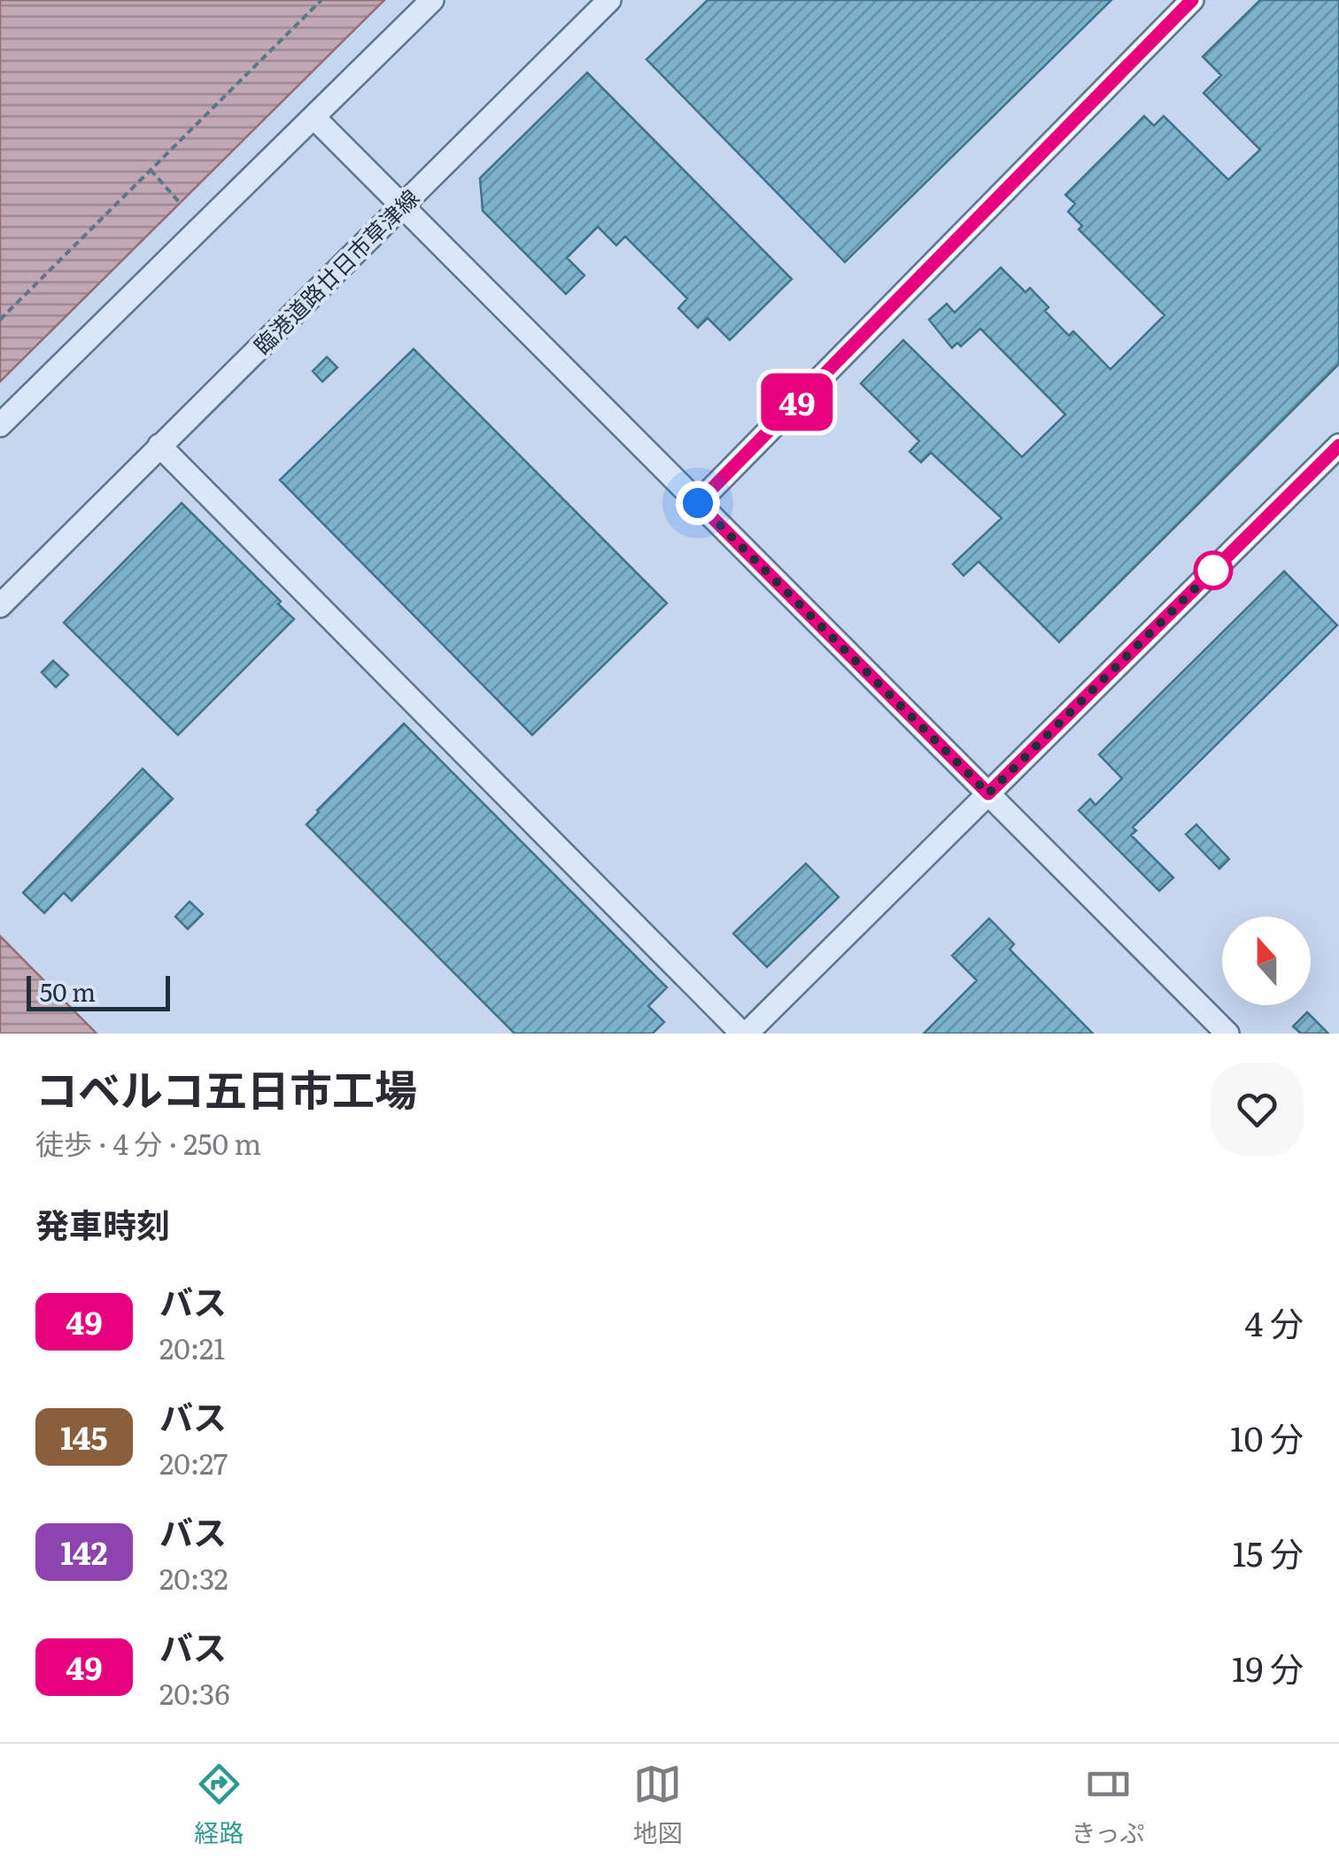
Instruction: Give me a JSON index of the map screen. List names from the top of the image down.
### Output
{
  "streets": {
    "street": ["臨港道路廿日市草津線"]
  },
  "lines": ["bus line 49"],
  "scale_bar": "50 m",
  "north": "top",
  "page": {
    "on_map": "49",
    "scale": "50 m",
    "heading": [
      ["コベルコ五日市工場", "徒歩 · 4 分 · 250 m"],
      "発車時刻"
    ],
    "list": [
      {
        "mark": "49",
        "name": "バス",
        "note": "20:21",
        "value": "4 分"
      },
      {
        "mark": "145",
        "name": "バス",
        "note": "20:27",
        "value": "10 分"
      },
      {
        "mark": "142",
        "name": "バス",
        "note": "20:32",
        "value": "15 分"
      },
      {
        "mark": "49",
        "name": "バス",
        "note": "20:36",
        "value": "19 分"
      }
    ],
    "tabs": ["経路", "地図", "きっぷ"]
  }
}
